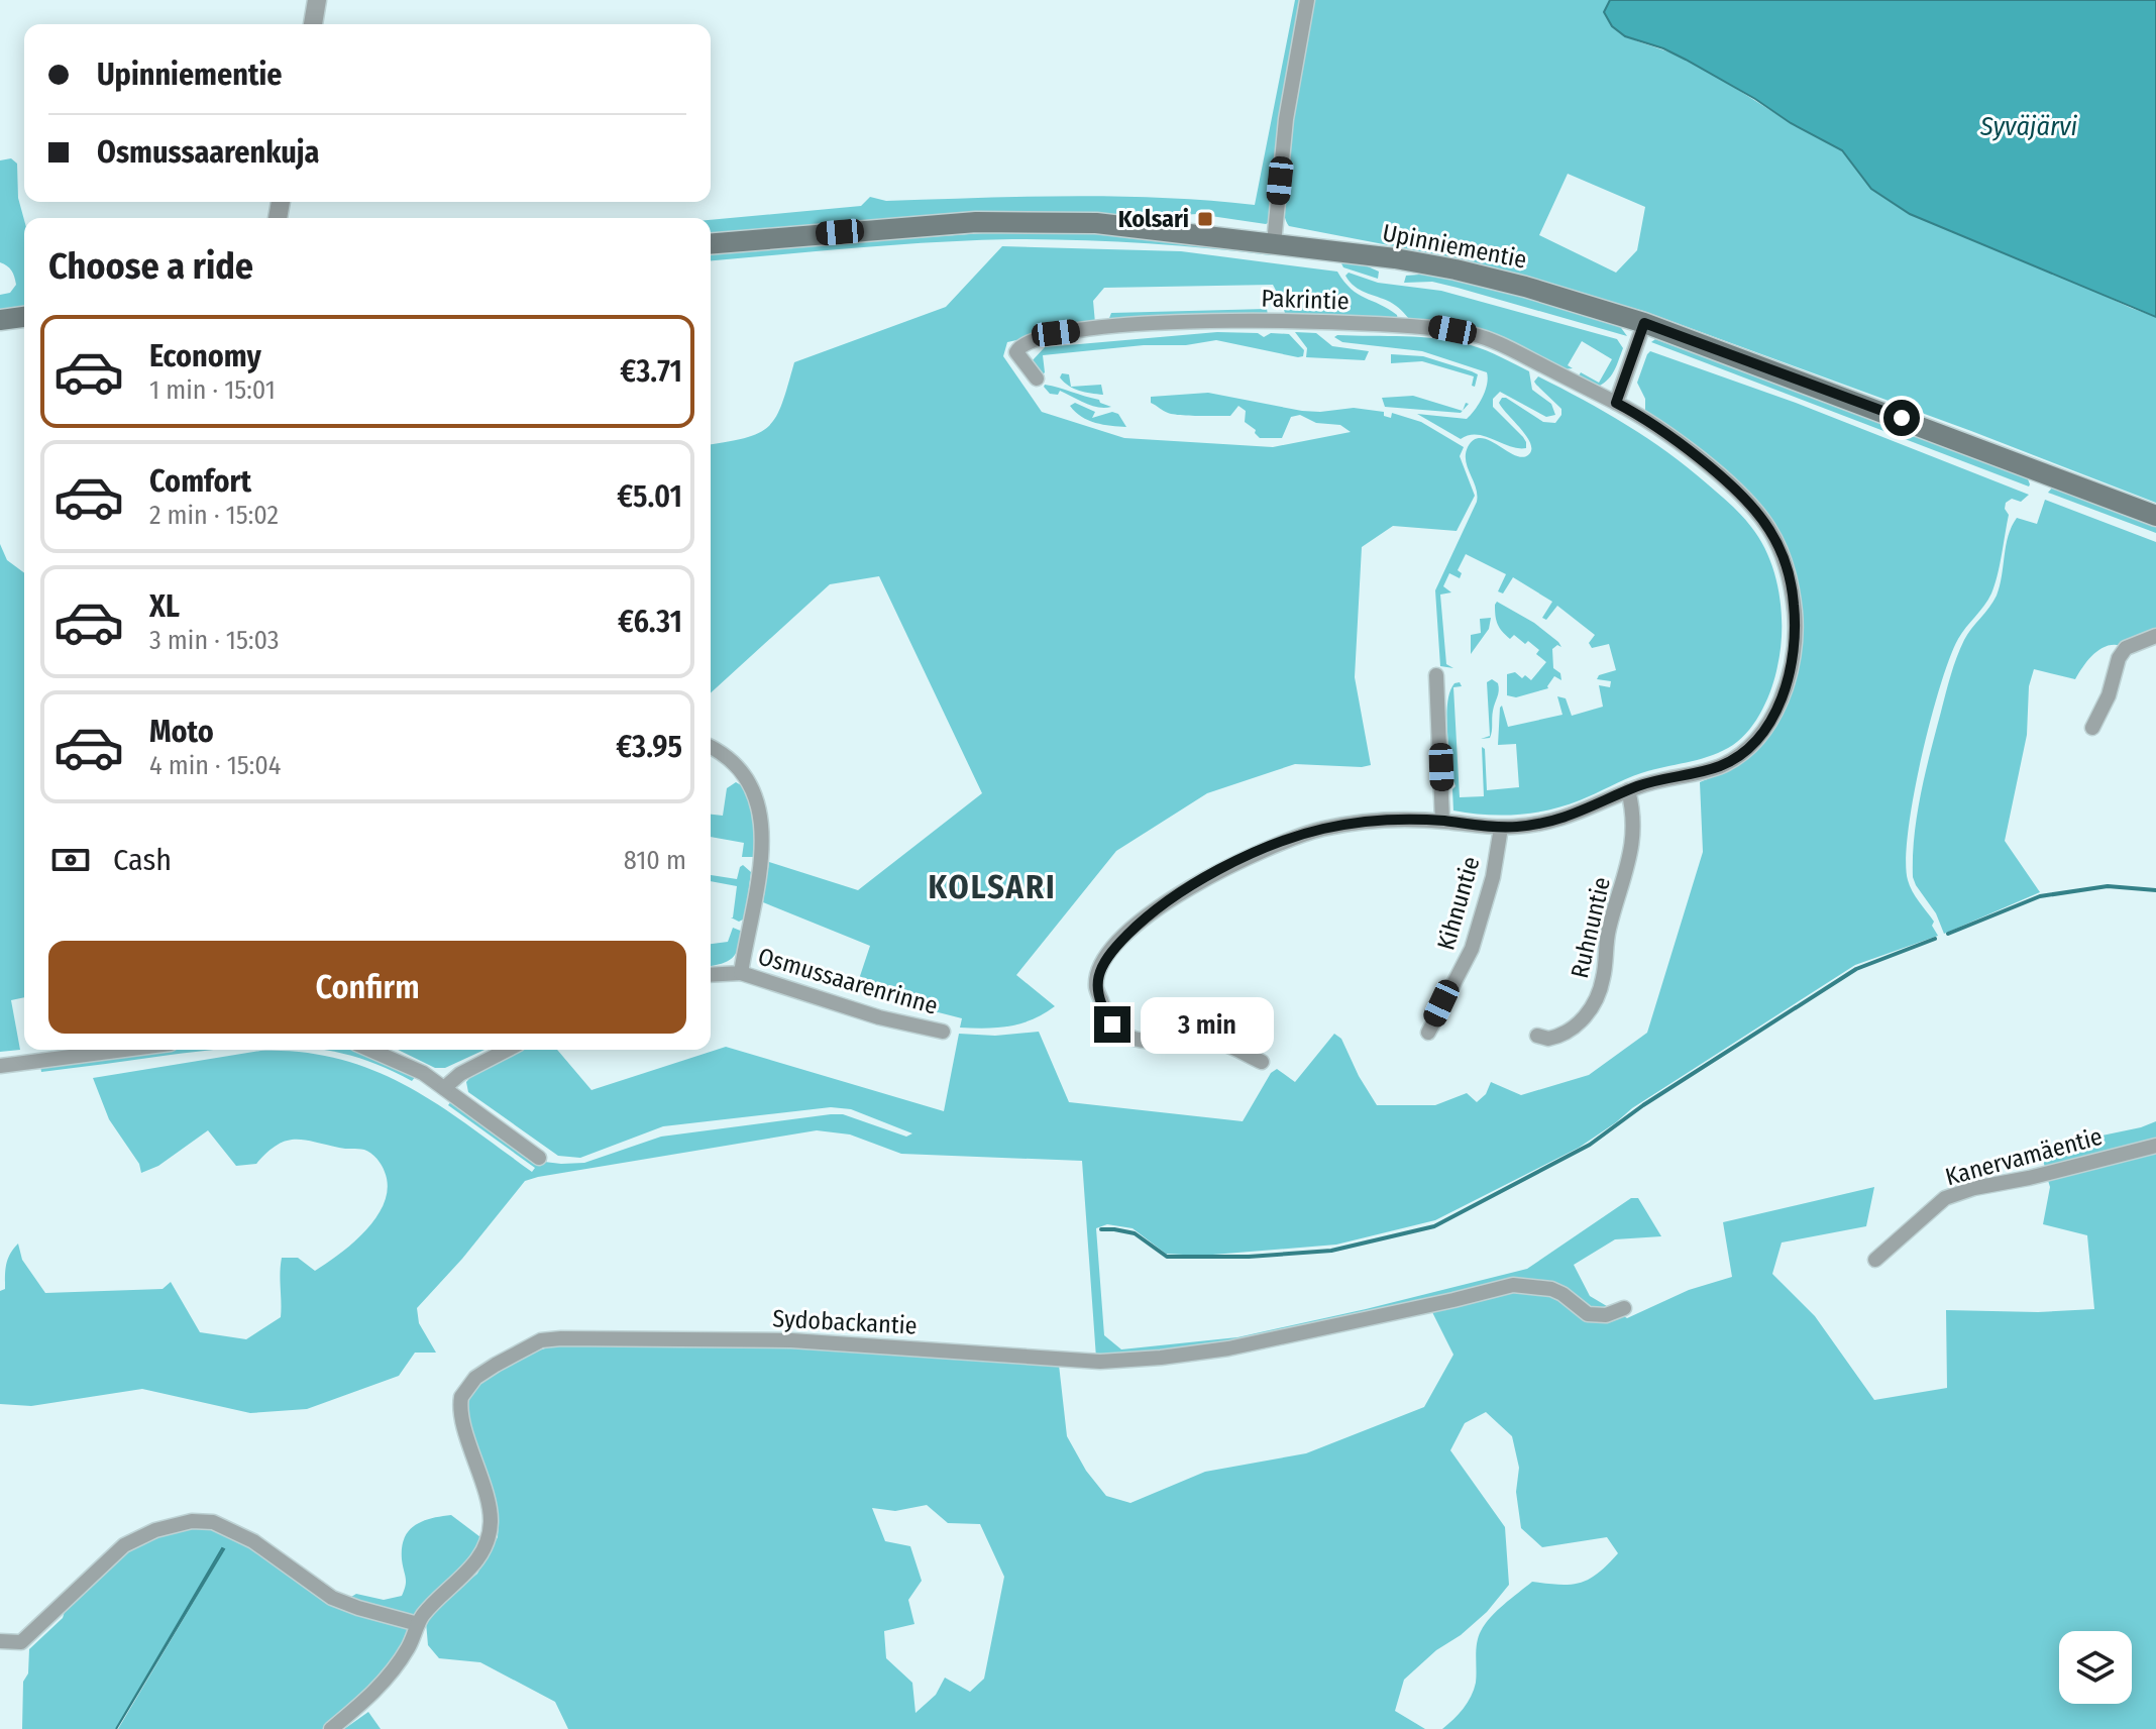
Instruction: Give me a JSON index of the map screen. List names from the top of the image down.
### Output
{
  "streets": {
    "main road": ["Upinniementie"],
    "street": [
      "Pakrintie",
      "Kihnuntie",
      "Ruhnuntie",
      "Osmussaarenrinne",
      "Kanervamäentie",
      "Sydobackantie"
    ]
  },
  "districts": ["KOLSARI"],
  "water": ["Syväjärvi"],
  "places": {
    "transit": ["Kolsari"]
  },
  "page": {
    "banner": ["Upinniementie", "Osmussaarenkuja"],
    "heading": "Choose a ride",
    "list": [
      {
        "name": "Economy",
        "note": "1 min · 15:01",
        "value": "€3.71"
      },
      {
        "name": "Comfort",
        "note": "2 min · 15:02",
        "value": "€5.01"
      },
      {
        "name": "XL",
        "note": "3 min · 15:03",
        "value": "€6.31"
      },
      {
        "name": "Moto",
        "note": "4 min · 15:04",
        "value": "€3.95"
      }
    ],
    "pay": ["Cash", "810 m"],
    "buttons": "Confirm",
    "bubble": "3 min"
  }
}
